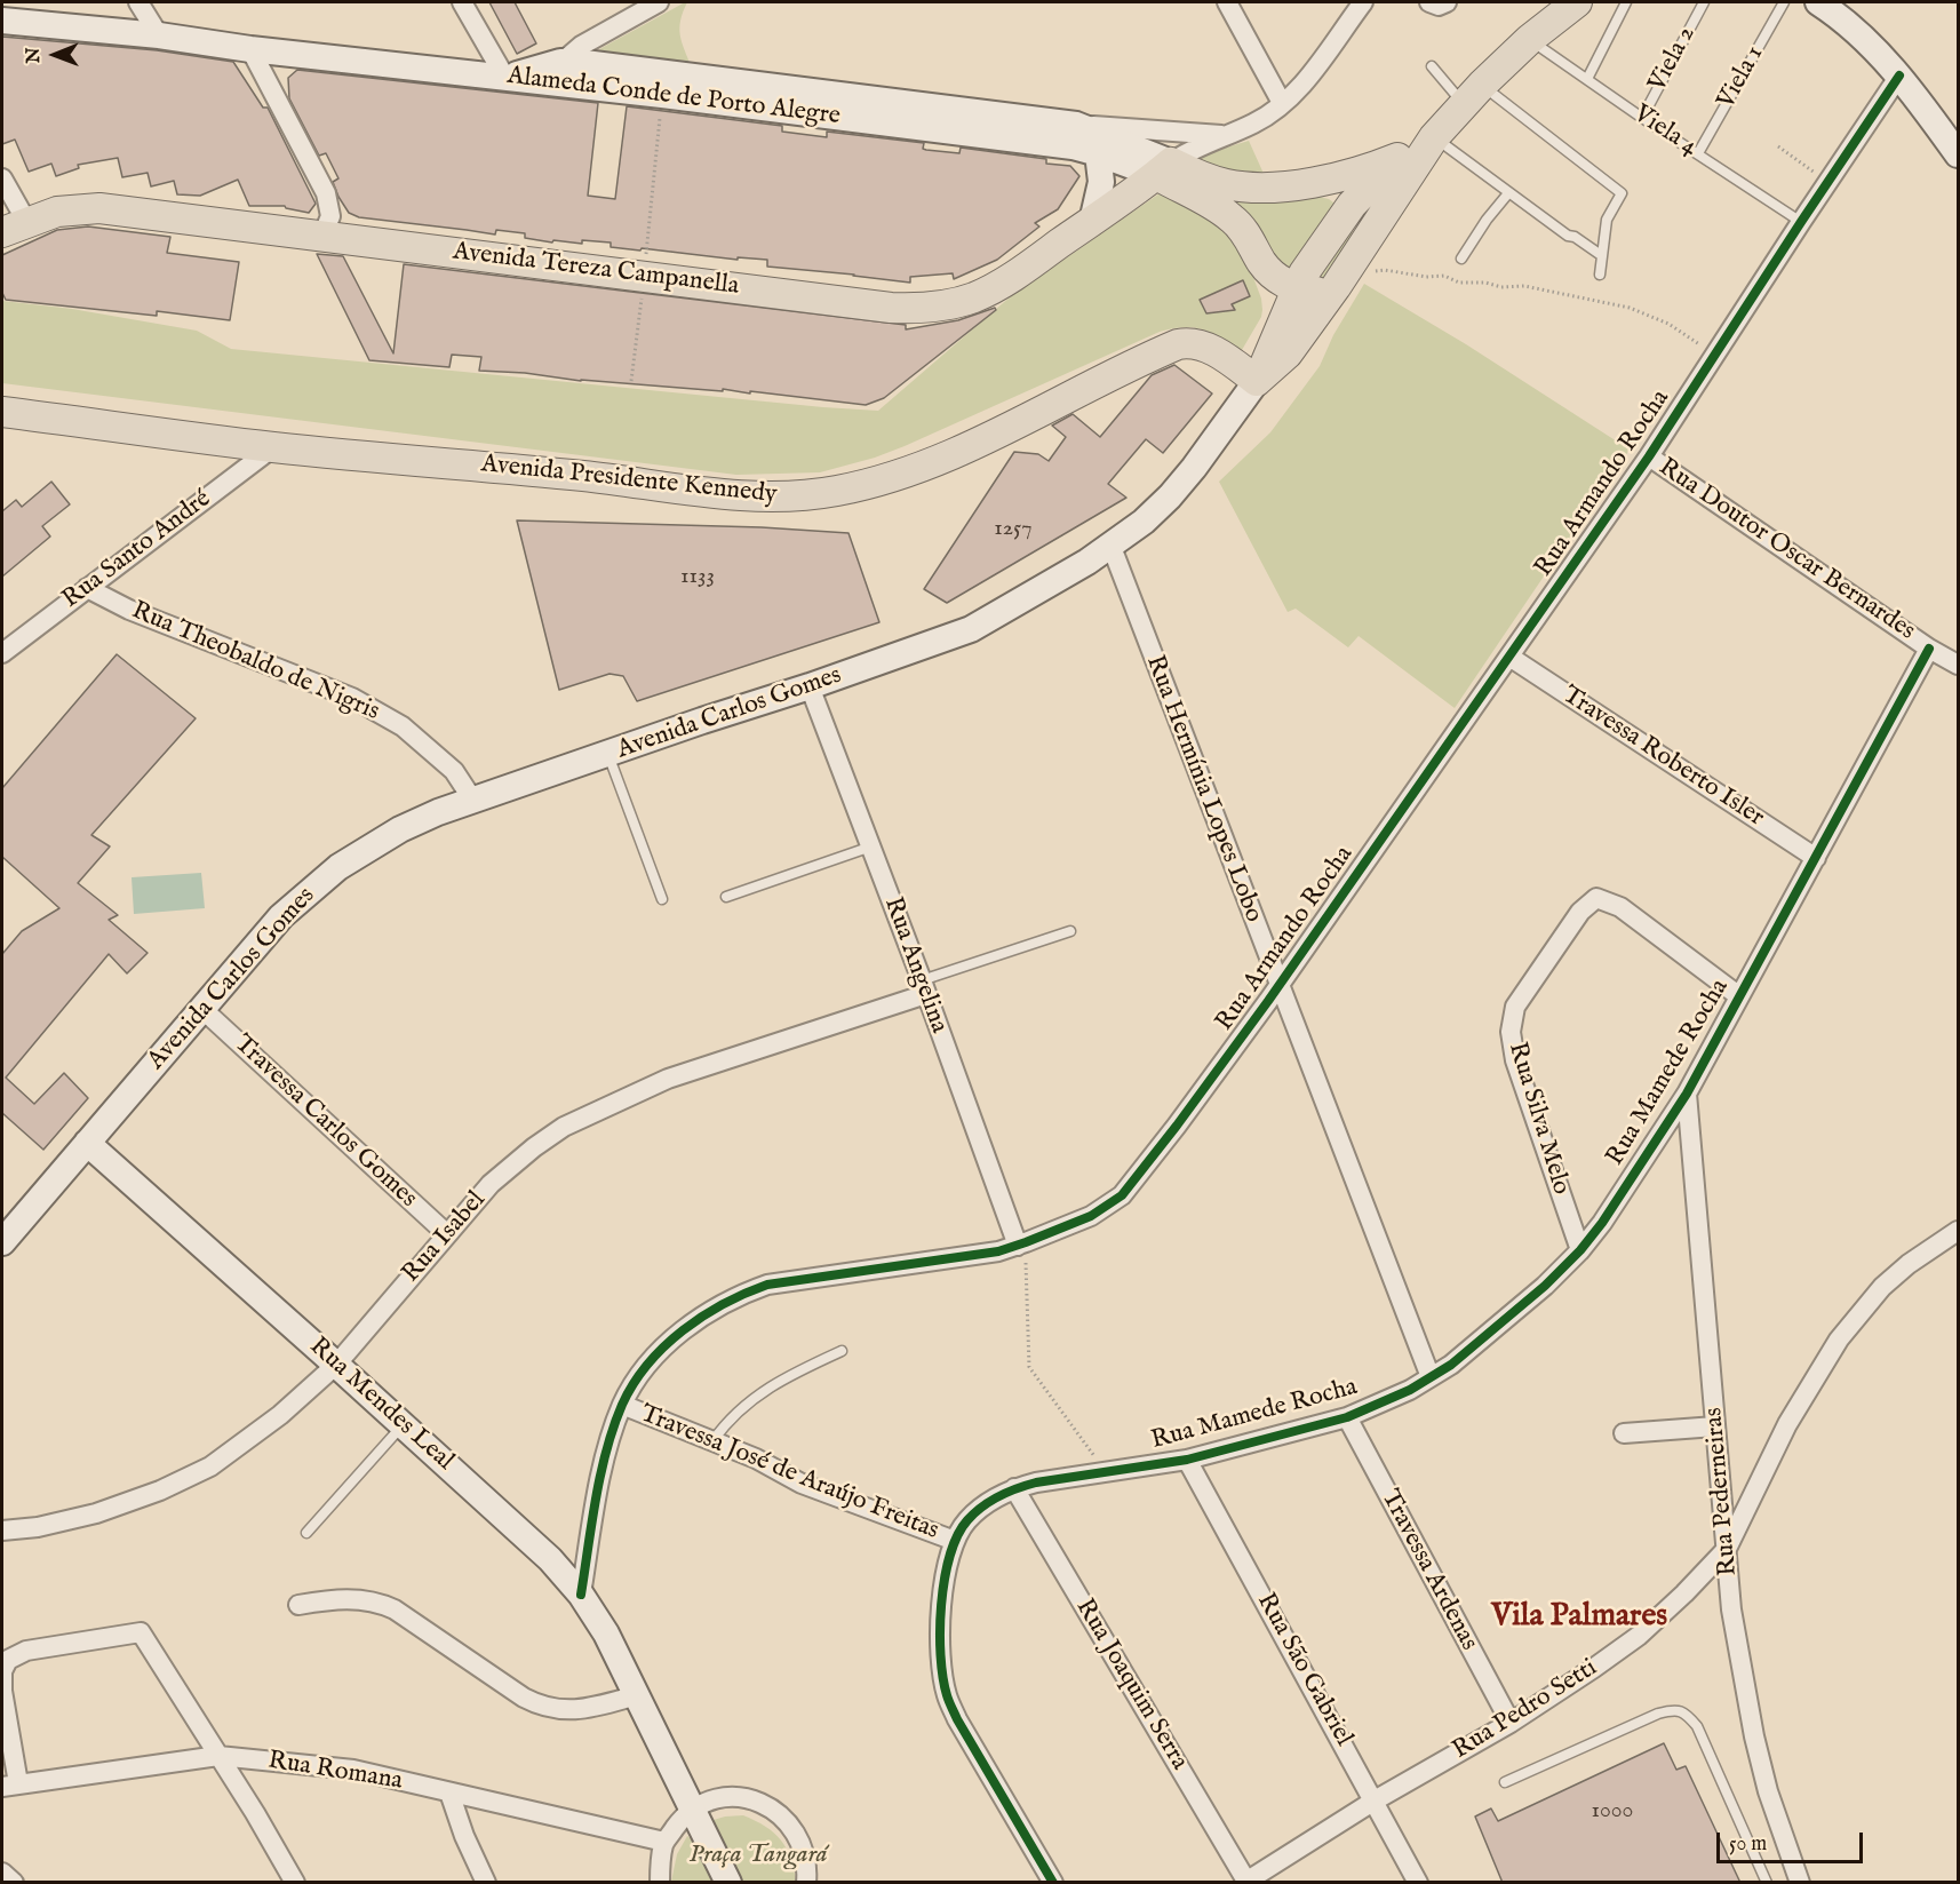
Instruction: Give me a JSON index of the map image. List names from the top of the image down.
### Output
{
  "streets": {
    "main road": [
      "Alameda Conde de Porto Alegre",
      "Avenida Tereza Campanella",
      "Avenida Presidente Kennedy",
      "Avenida Carlos Gomes",
      "Rua Mendes Leal"
    ],
    "street": [
      "Rua Armando Rocha",
      "Rua Santo André",
      "Rua Doutor Oscar Bernardes",
      "Rua Theobaldo de Nigris",
      "Travessa Roberto Isler",
      "Rua Hermínia Lopes Lobo",
      "Rua Angelina",
      "Rua Mamede Rocha",
      "Rua Silva Melo",
      "Travessa Carlos Gomes",
      "Rua Isabel",
      "Travessa José de Araújo Freitas",
      "Rua Pederneiras",
      "Travessa Ardenas",
      "Rua São Gabriel",
      "Rua Joaquim Serra",
      "Rua Pedro Setti",
      "Rua Romana"
    ],
    "lane": ["Viela 2", "Viela 1", "Viela 4"]
  },
  "crossings": [
    ["Viela 2", "Viela 4"],
    ["Viela 1", "Viela 4"],
    ["Alameda Conde de Porto Alegre", "Avenida Tereza Campanella"],
    ["Alameda Conde de Porto Alegre", "Avenida Carlos Gomes"],
    ["Viela 4", "Rua Armando Rocha"],
    ["Avenida Presidente Kennedy", "Rua Santo André"],
    ["Avenida Presidente Kennedy", "Avenida Carlos Gomes"],
    ["Rua Armando Rocha", "Rua Doutor Oscar Bernardes"],
    ["Rua Armando Rocha", "Travessa Roberto Isler"],
    ["Rua Armando Rocha", "Rua Hermínia Lopes Lobo"],
    ["Rua Armando Rocha", "Rua Angelina"],
    ["Rua Armando Rocha", "Rua Mendes Leal"],
    ["Rua Armando Rocha", "Travessa José de Araújo Freitas"],
    ["Rua Santo André", "Rua Theobaldo de Nigris"],
    ["Rua Doutor Oscar Bernardes", "Rua Mamede Rocha"],
    ["Rua Theobaldo de Nigris", "Avenida Carlos Gomes"],
    ["Avenida Carlos Gomes", "Rua Hermínia Lopes Lobo"],
    ["Avenida Carlos Gomes", "Rua Angelina"],
    ["Avenida Carlos Gomes", "Travessa Carlos Gomes"],
    ["Avenida Carlos Gomes", "Rua Mendes Leal"],
    ["Travessa Roberto Isler", "Rua Mamede Rocha"],
    ["Rua Hermínia Lopes Lobo", "Rua Mamede Rocha"],
    ["Rua Angelina", "Rua Isabel"],
    ["Rua Mamede Rocha", "Rua Silva Melo"],
    ["Rua Mamede Rocha", "Travessa José de Araújo Freitas"],
    ["Rua Mamede Rocha", "Rua Pederneiras"],
    ["Rua Mamede Rocha", "Travessa Ardenas"],
    ["Rua Mamede Rocha", "Rua São Gabriel"],
    ["Rua Mamede Rocha", "Rua Joaquim Serra"],
    ["Travessa Carlos Gomes", "Rua Isabel"],
    ["Rua Isabel", "Rua Mendes Leal"],
    ["Rua Pederneiras", "Rua Pedro Setti"],
    ["Travessa Ardenas", "Rua Pedro Setti"],
    ["Rua São Gabriel", "Rua Pedro Setti"],
    ["Rua Joaquim Serra", "Rua Pedro Setti"]
  ],
  "districts": ["Vila Palmares"],
  "parks": ["Praça Tangará"],
  "house_numbers": ["1257", "1133", "1000"],
  "scale_bar": "50 m",
  "north": "left"
}
